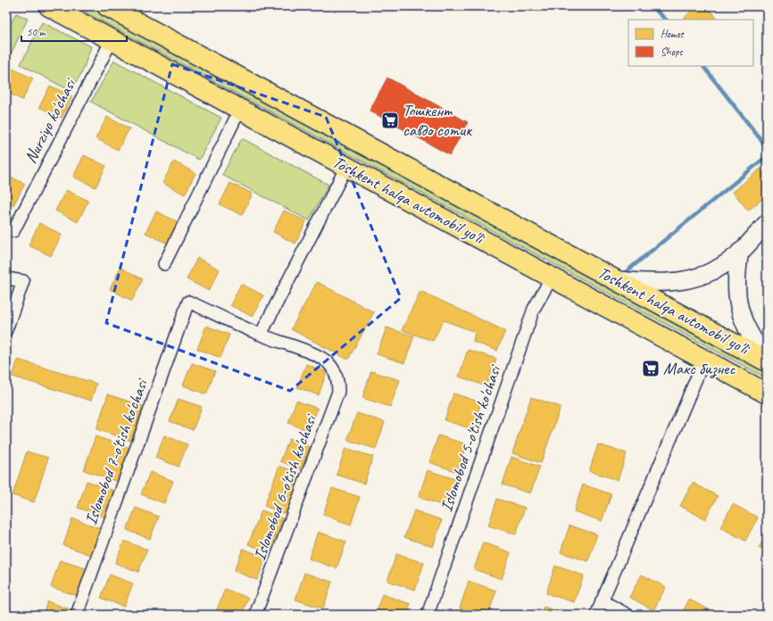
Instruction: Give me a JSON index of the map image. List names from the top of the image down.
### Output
{
  "streets": {
    "highway": ["Toshkent halqa avtomobil yo'li"],
    "street": [
      "Nurziyo ko'chasi",
      "Islomobod 5-o'tish ko'chasi",
      "Islomobod 7-o'tish ko'chasi",
      "Islomobod 6-o'tish ko'chasi"
    ]
  },
  "crossings": [
    ["Nurziyo ko'chasi", "Toshkent halqa avtomobil yo'li"],
    ["Toshkent halqa avtomobil yo'li", "Islomobod 5-o'tish ko'chasi"],
    ["Islomobod 7-o'tish ko'chasi", "Islomobod 6-o'tish ko'chasi"]
  ],
  "places": {
    "supermarket": ["Тошкент савдо сотик", "Макс бизнес"]
  },
  "legend": ["Homes", "Shops"],
  "scale_bar": "50 m"
}
